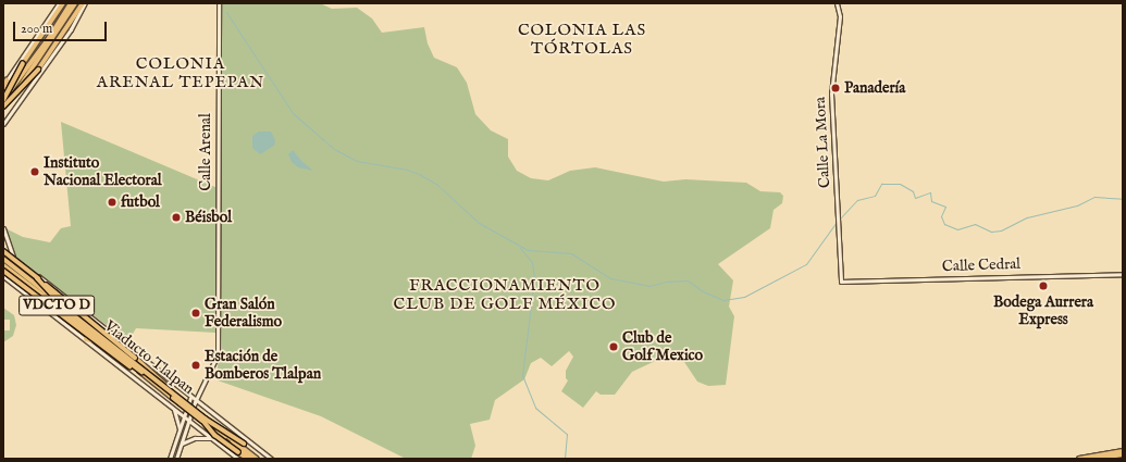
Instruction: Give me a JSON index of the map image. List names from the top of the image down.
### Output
{
  "streets": {
    "highway": ["VDCTO D", "Viaducto Tlalpan"],
    "main road": ["Calle La Mora", "Calle Arenal", "Calle Cedral"]
  },
  "crossings": [
    ["Calle La Mora", "Calle Cedral"]
  ],
  "districts": ["COLONIA LAS TÓRTOLAS", "COLONIA ARENAL TEPEPAN", "FRACCIONAMIENTO CLUB DE GOLF MÉXICO"],
  "places": [
    "Panadería",
    "Instituto Nacional Electoral",
    "futbol",
    "Béisbol",
    "Bodega Aurrera Express",
    "Gran Salón Federalismo",
    "Club de Golf Mexico",
    "Estación de Bomberos Tlalpan"
  ],
  "scale_bar": "200 m"
}
